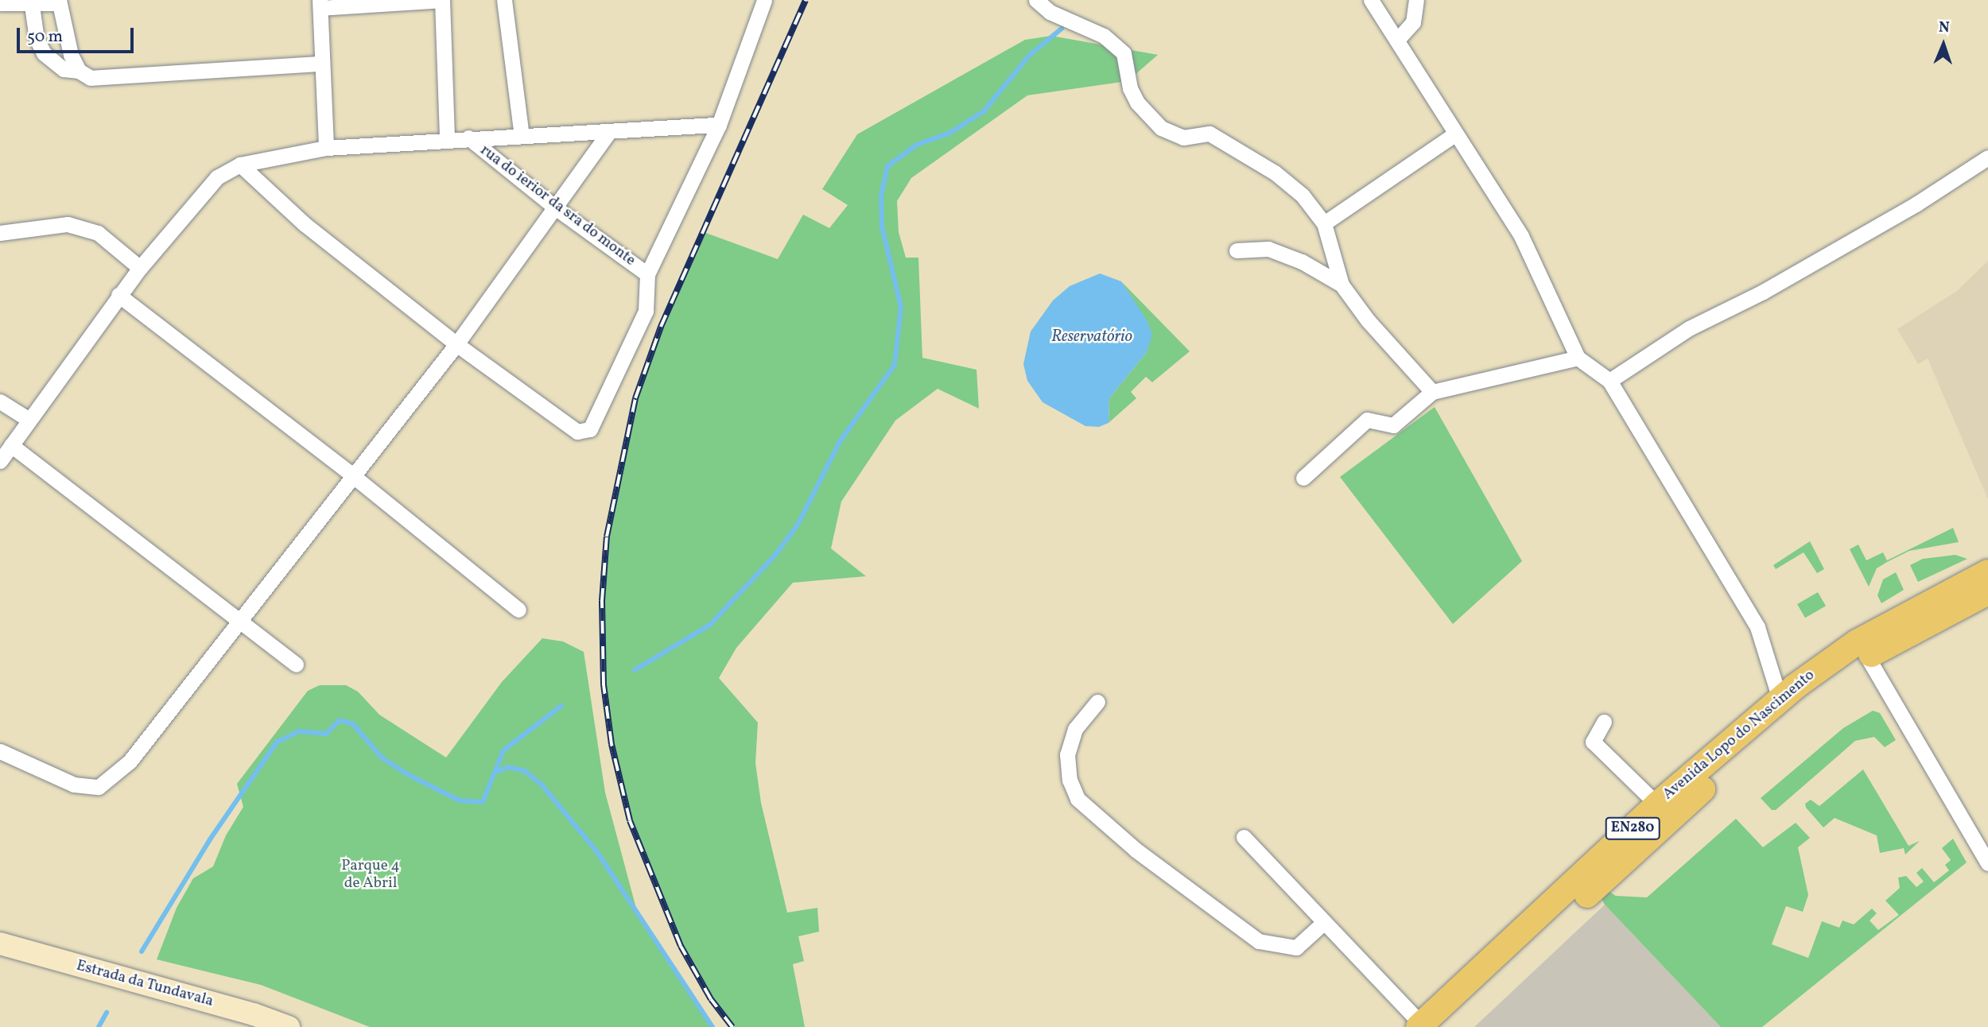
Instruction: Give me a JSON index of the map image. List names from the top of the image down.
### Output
{
  "streets": {
    "main road": ["Avenida Lopo do Nascimento", "EN280", "Estrada da Tundavala"],
    "street": ["rua do ierior da sra do monte"]
  },
  "water": ["Reservatório"],
  "parks": ["Parque 4 de Abril"],
  "scale_bar": "50 m",
  "north": "top"
}
